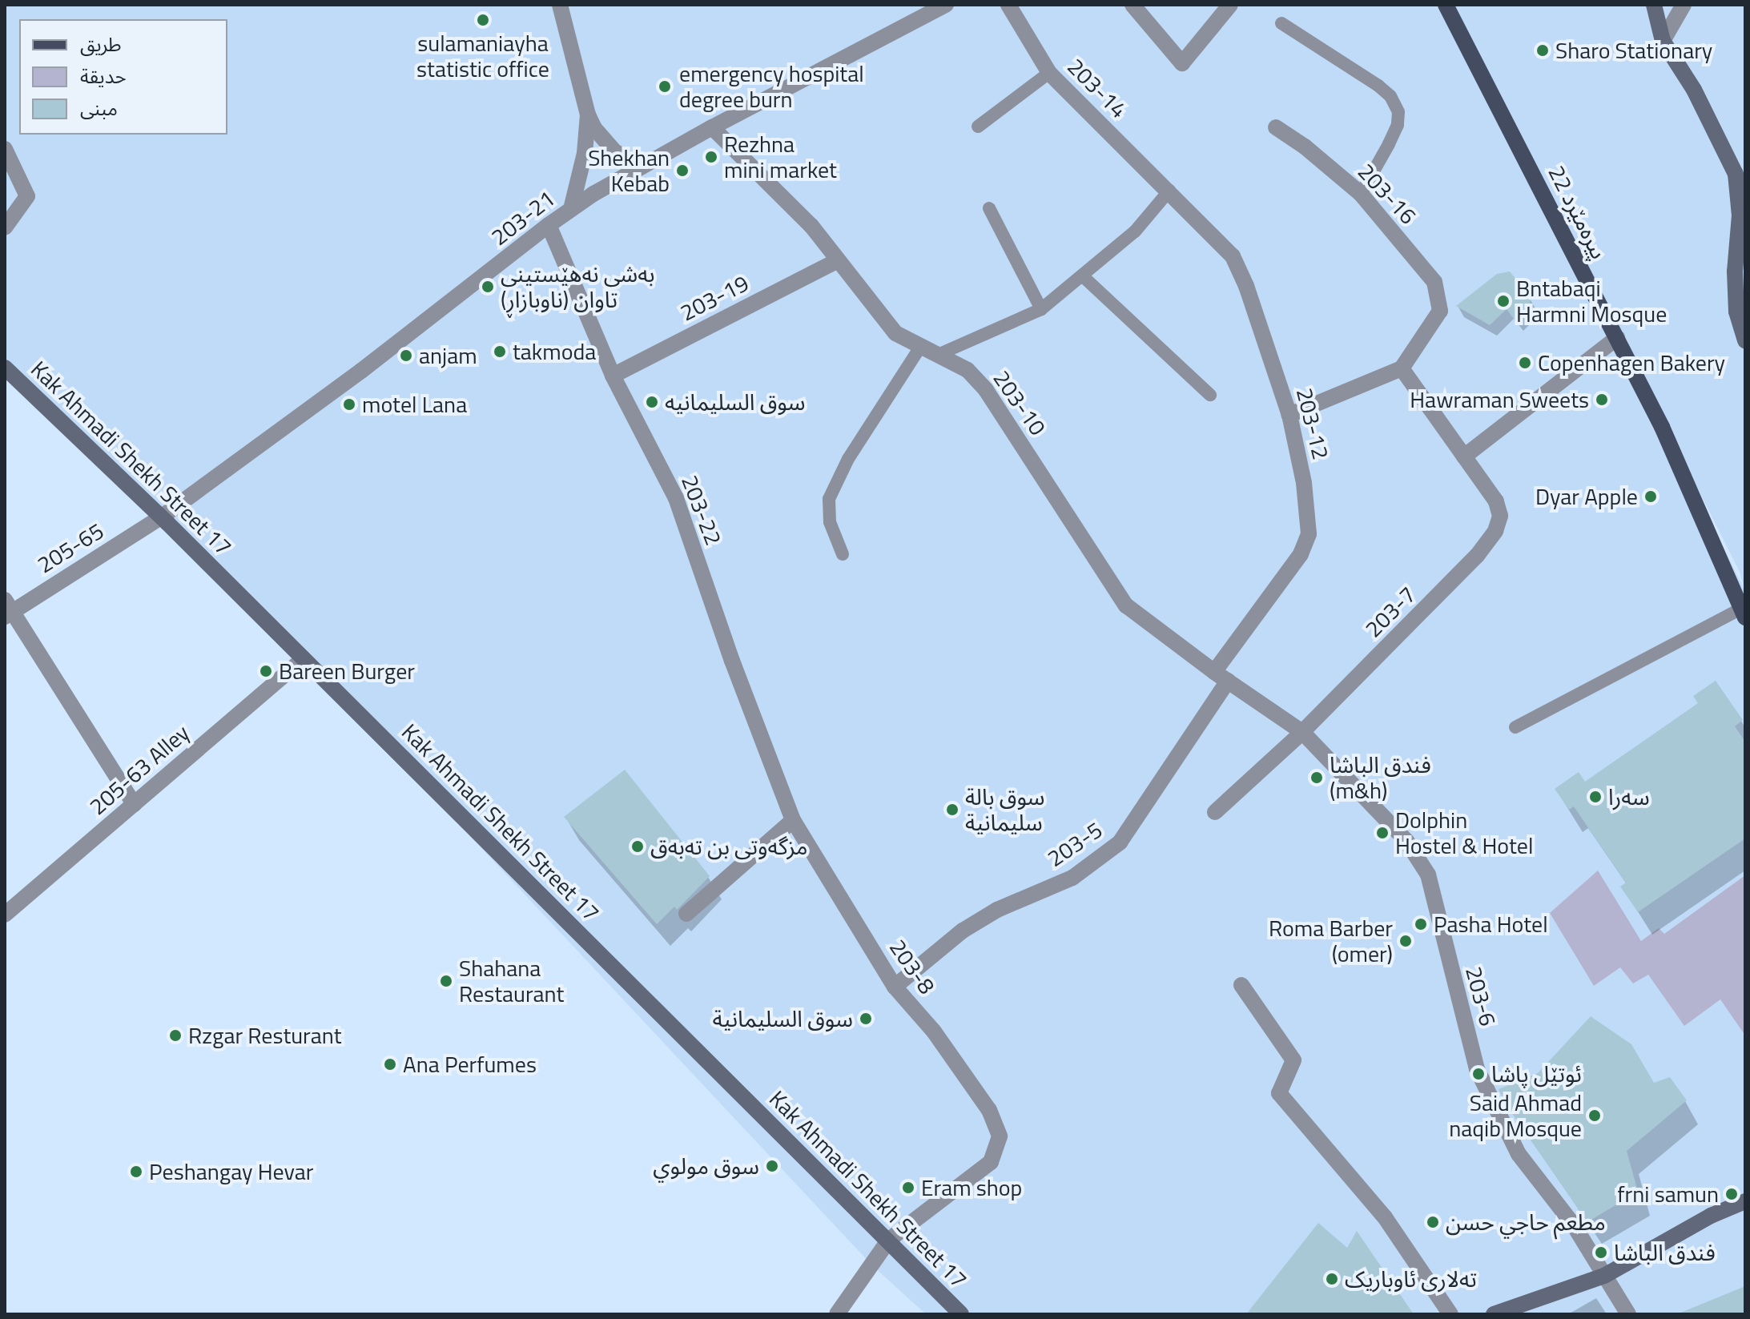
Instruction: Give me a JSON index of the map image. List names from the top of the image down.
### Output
{
  "streets": {
    "main road": ["22 پیرەمێرد", "Kak Ahmadi Shekh Street 17"],
    "street": [
      "203-14",
      "203-16",
      "203-21",
      "203-19",
      "203-10",
      "203-12",
      "203-22",
      "205-65",
      "203-7",
      "205-63 Alley",
      "203-5",
      "203-8",
      "203-6"
    ]
  },
  "crossings": [
    ["203-14", "203-12"],
    ["203-21", "203-10"],
    ["203-21", "Kak Ahmadi Shekh Street 17"],
    ["203-21", "203-22"],
    ["203-21", "205-65"],
    ["203-19", "203-10"],
    ["203-19", "203-22"],
    ["203-10", "203-12"],
    ["203-10", "203-5"],
    ["203-10", "203-6"],
    ["203-12", "203-5"],
    ["203-12", "203-6"],
    ["Kak Ahmadi Shekh Street 17", "205-65"],
    ["Kak Ahmadi Shekh Street 17", "205-63 Alley"],
    ["Kak Ahmadi Shekh Street 17", "203-8"],
    ["203-22", "203-8"],
    ["203-7", "203-6"],
    ["203-5", "203-8"],
    ["203-5", "203-6"]
  ],
  "places": [
    "sulamaniayha statistic office",
    "Sharo Stationary",
    "emergency hospital degree burn",
    "Rezhna mini market",
    "Shekhan Kebab",
    "بەشی نەهێستینی تاوان (ناوبازاڕ)",
    "Bntabaqi Harmni Mosque",
    "takmoda",
    "anjam",
    "Copenhagen Bakery",
    "Hawraman Sweets",
    "سوق السليمانيه",
    "motel Lana",
    "Dyar Apple",
    "Bareen Burger",
    "فندق الباشا (m&h)",
    "سەرا",
    "سوق بالة سليمانية",
    "Dolphin Hostel & Hotel",
    "مزگەوتی بن تەبەق",
    "Pasha Hotel",
    "Roma Barber (omer)",
    "Shahana Restaurant",
    "سوق السليمانية",
    "Rzgar Resturant",
    "Ana Perfumes",
    "ئوتێل پاشا",
    "Said Ahmad naqib Mosque",
    "سوق مولوي",
    "Peshangay Hevar",
    "Eram shop",
    "frni samun",
    "مطعم حاجي حسن",
    "فندق الباشا",
    "تەلاری ئاوباریک"
  ],
  "legend": ["طريق", "حديقة", "مبنى"]
}
